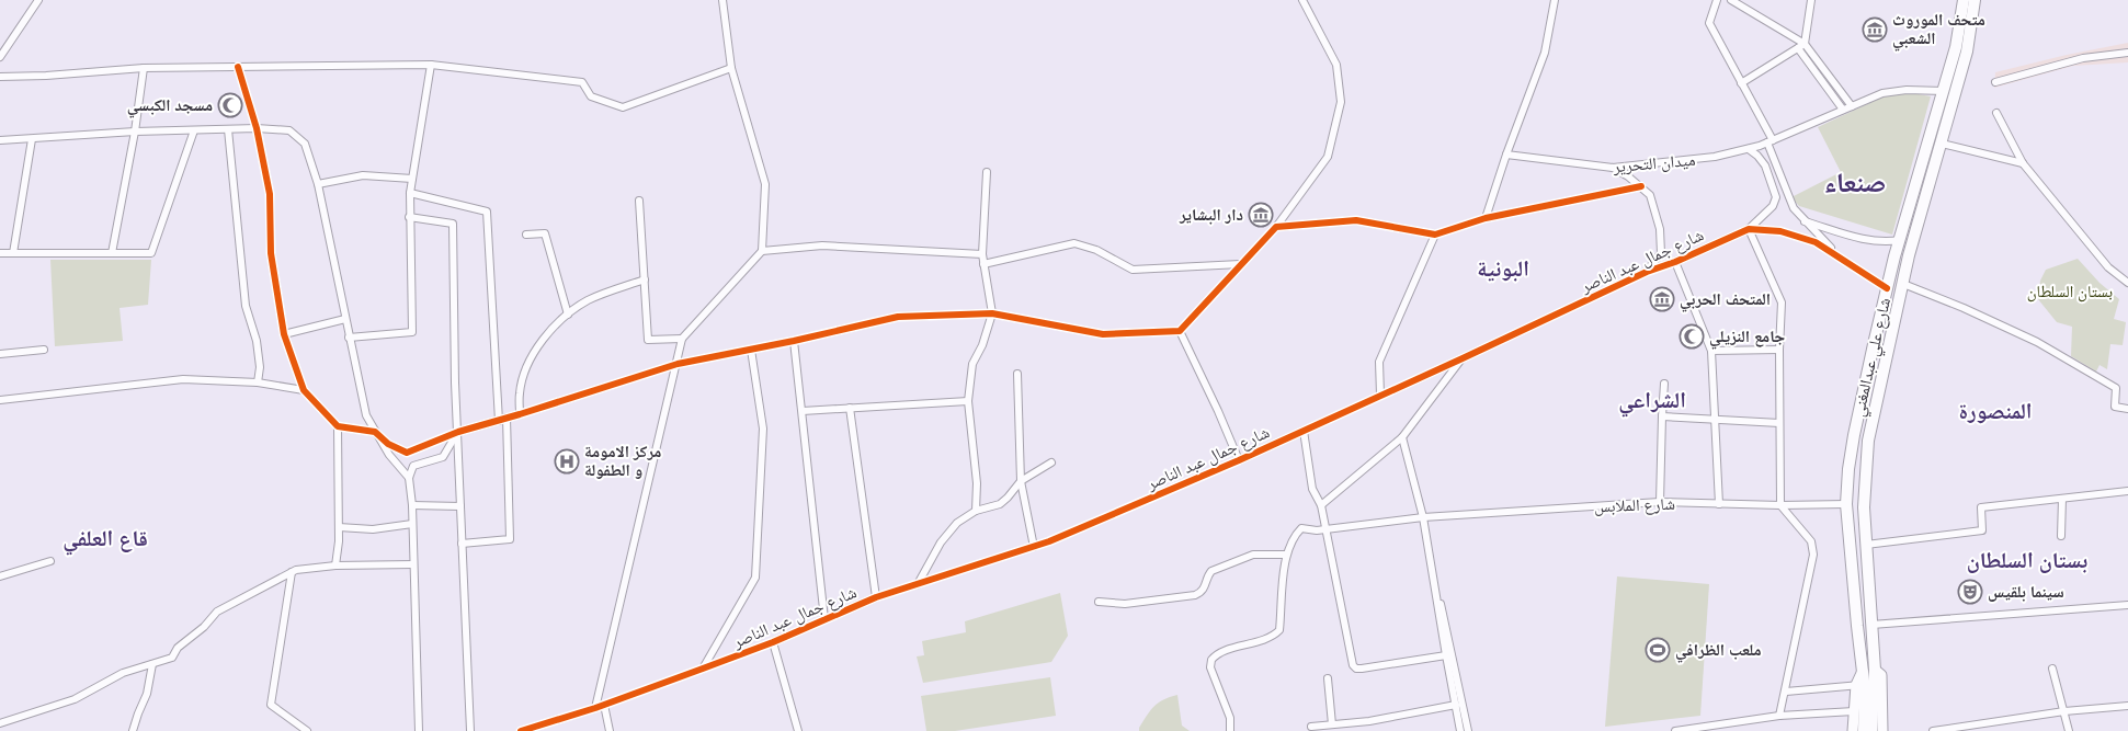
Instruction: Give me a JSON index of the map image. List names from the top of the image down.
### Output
{
  "streets": {
    "main road": ["شارع علي عبدالمغني"],
    "street": ["ميدان التحرير", "شارع جمال عبد الناصر", "شارع الملابس"]
  },
  "crossings": [
    ["ميدان التحرير", "شارع علي عبدالمغني"],
    ["شارع جمال عبد الناصر", "شارع علي عبدالمغني"],
    ["شارع علي عبدالمغني", "شارع الملابس"]
  ],
  "districts": [
    "صنعاء",
    "البونية",
    "الشراعي",
    "المنصورة",
    "قاع العلفي",
    "بستان السلطان"
  ],
  "parks": ["بستان السلطان"],
  "places": {
    "museum": ["متحف الموروث الشعبي", "دار البشاير", "المتحف الحربي"],
    "mosque": ["مسجد الكبسي", "جامع النزيلي"],
    "hospital": ["مركز الامومة و الطفولة"],
    "theatre": ["سينما بلقيس"],
    "sports": ["ملعب الظرافي"]
  }
}
